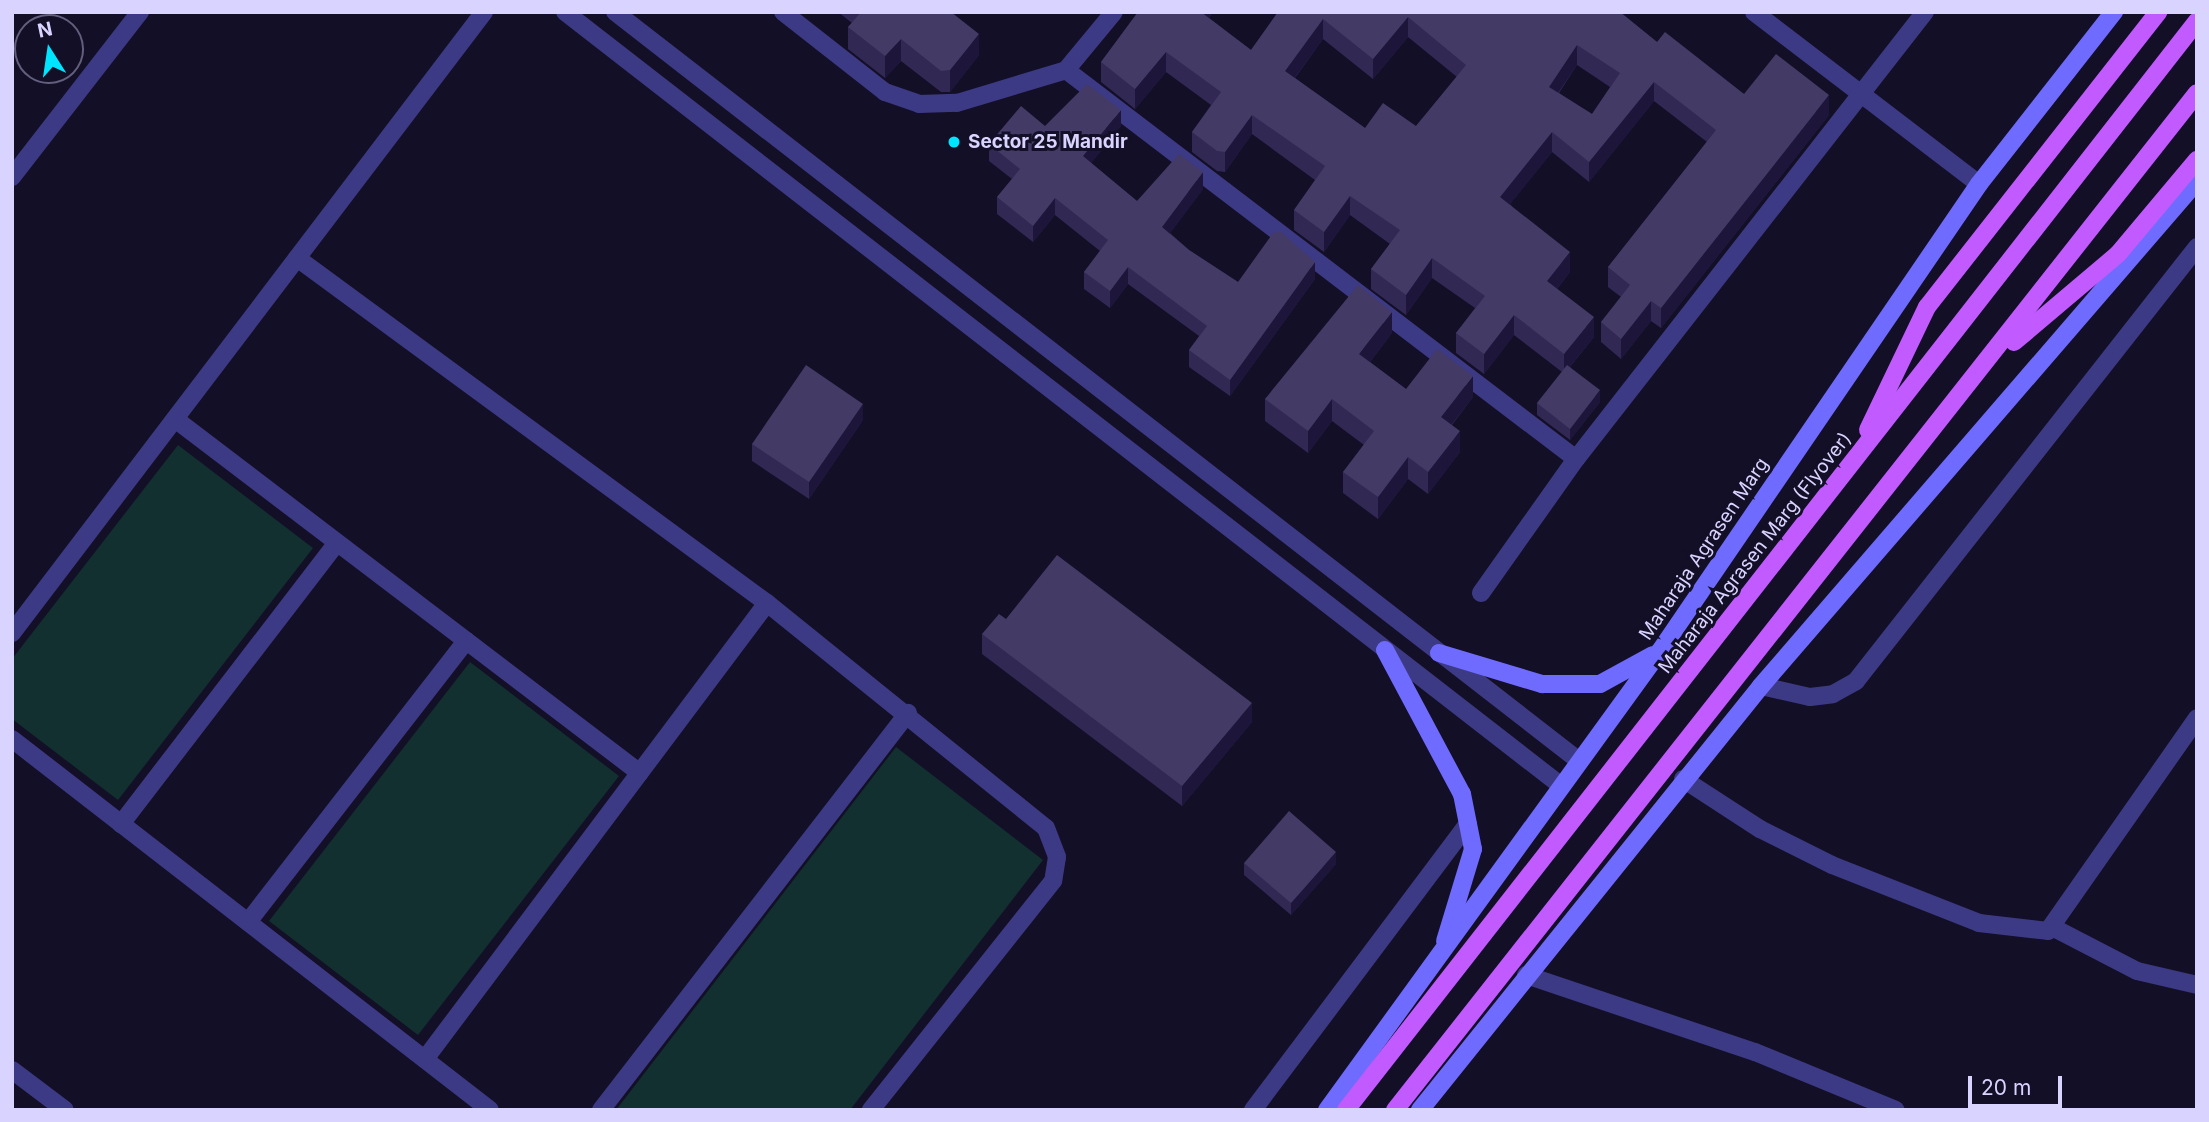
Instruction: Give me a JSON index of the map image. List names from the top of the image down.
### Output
{
  "streets": {
    "main road": ["Maharaja Agrasen Marg", "Maharaja Agrasen Marg (Flyover)"]
  },
  "places": ["Sector 25 Mandir"],
  "scale_bar": "20 m",
  "north": "top"
}
